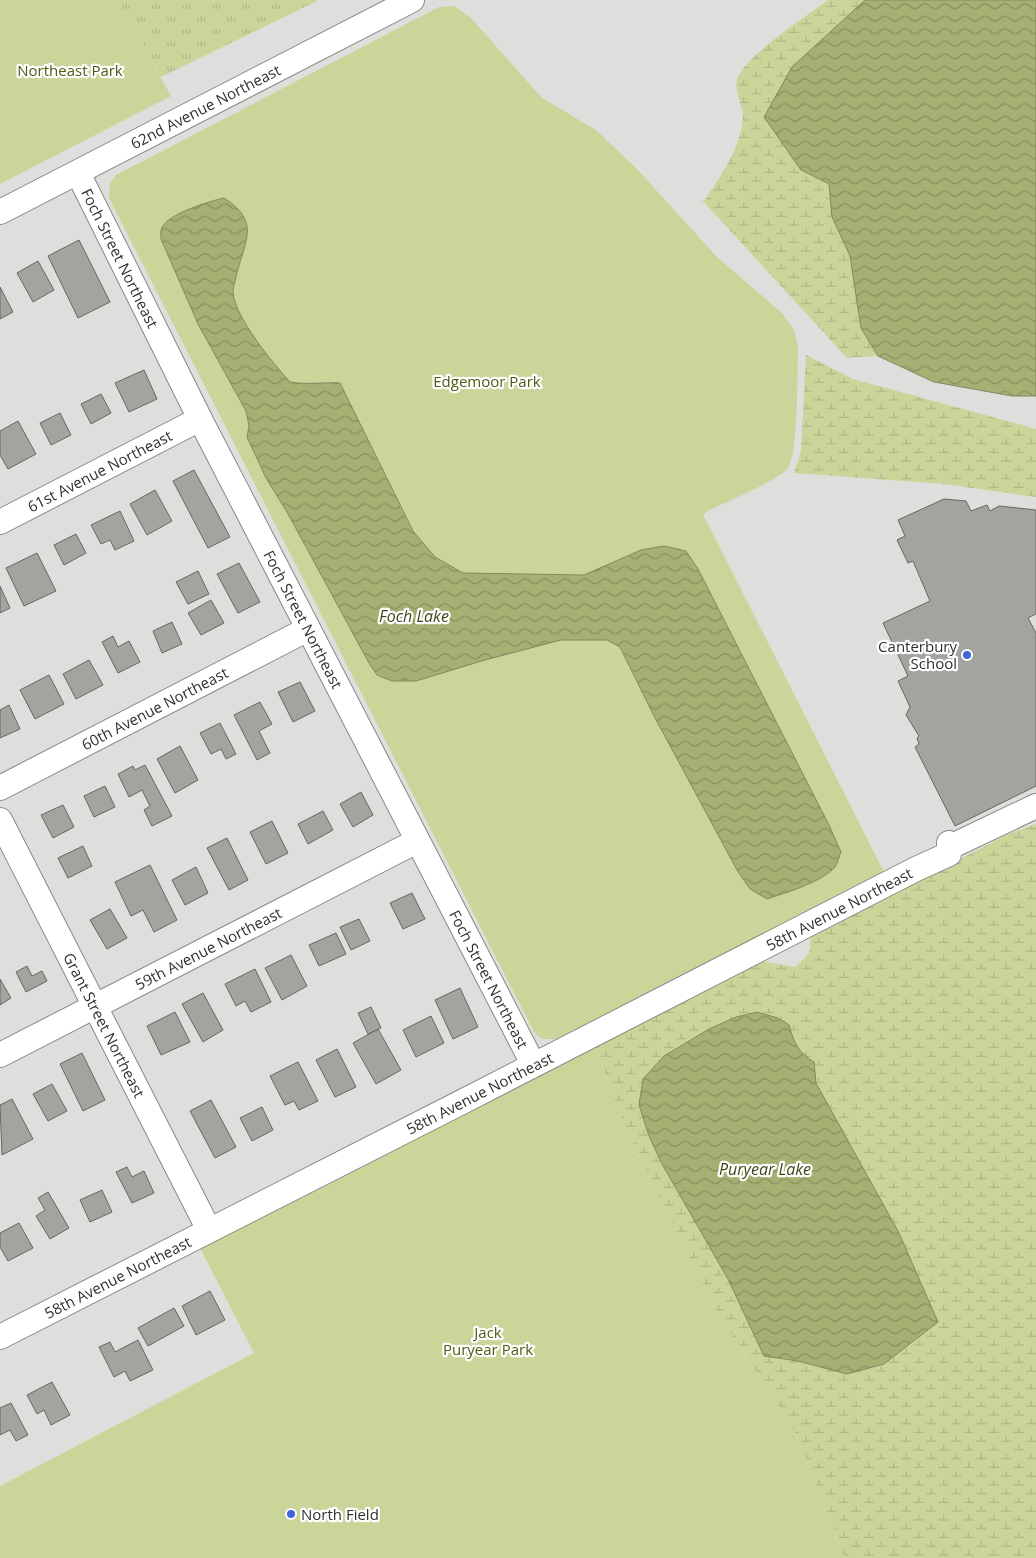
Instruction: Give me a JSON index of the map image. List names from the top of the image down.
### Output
{
  "streets": {
    "street": [
      "62nd Avenue Northeast",
      "Foch Street Northeast",
      "61st Avenue Northeast",
      "60th Avenue Northeast",
      "58th Avenue Northeast",
      "59th Avenue Northeast",
      "Grant Street Northeast"
    ]
  },
  "crossings": [
    ["62nd Avenue Northeast", "Foch Street Northeast"],
    ["Foch Street Northeast", "61st Avenue Northeast"],
    ["Foch Street Northeast", "60th Avenue Northeast"],
    ["Foch Street Northeast", "58th Avenue Northeast"],
    ["Foch Street Northeast", "59th Avenue Northeast"],
    ["58th Avenue Northeast", "Grant Street Northeast"],
    ["59th Avenue Northeast", "Grant Street Northeast"]
  ],
  "water": ["Foch Lake", "Puryear Lake"],
  "parks": ["Northeast Park", "Edgemoor Park", "Jack Puryear Park"],
  "places": ["Canterbury School", "North Field"]
}
